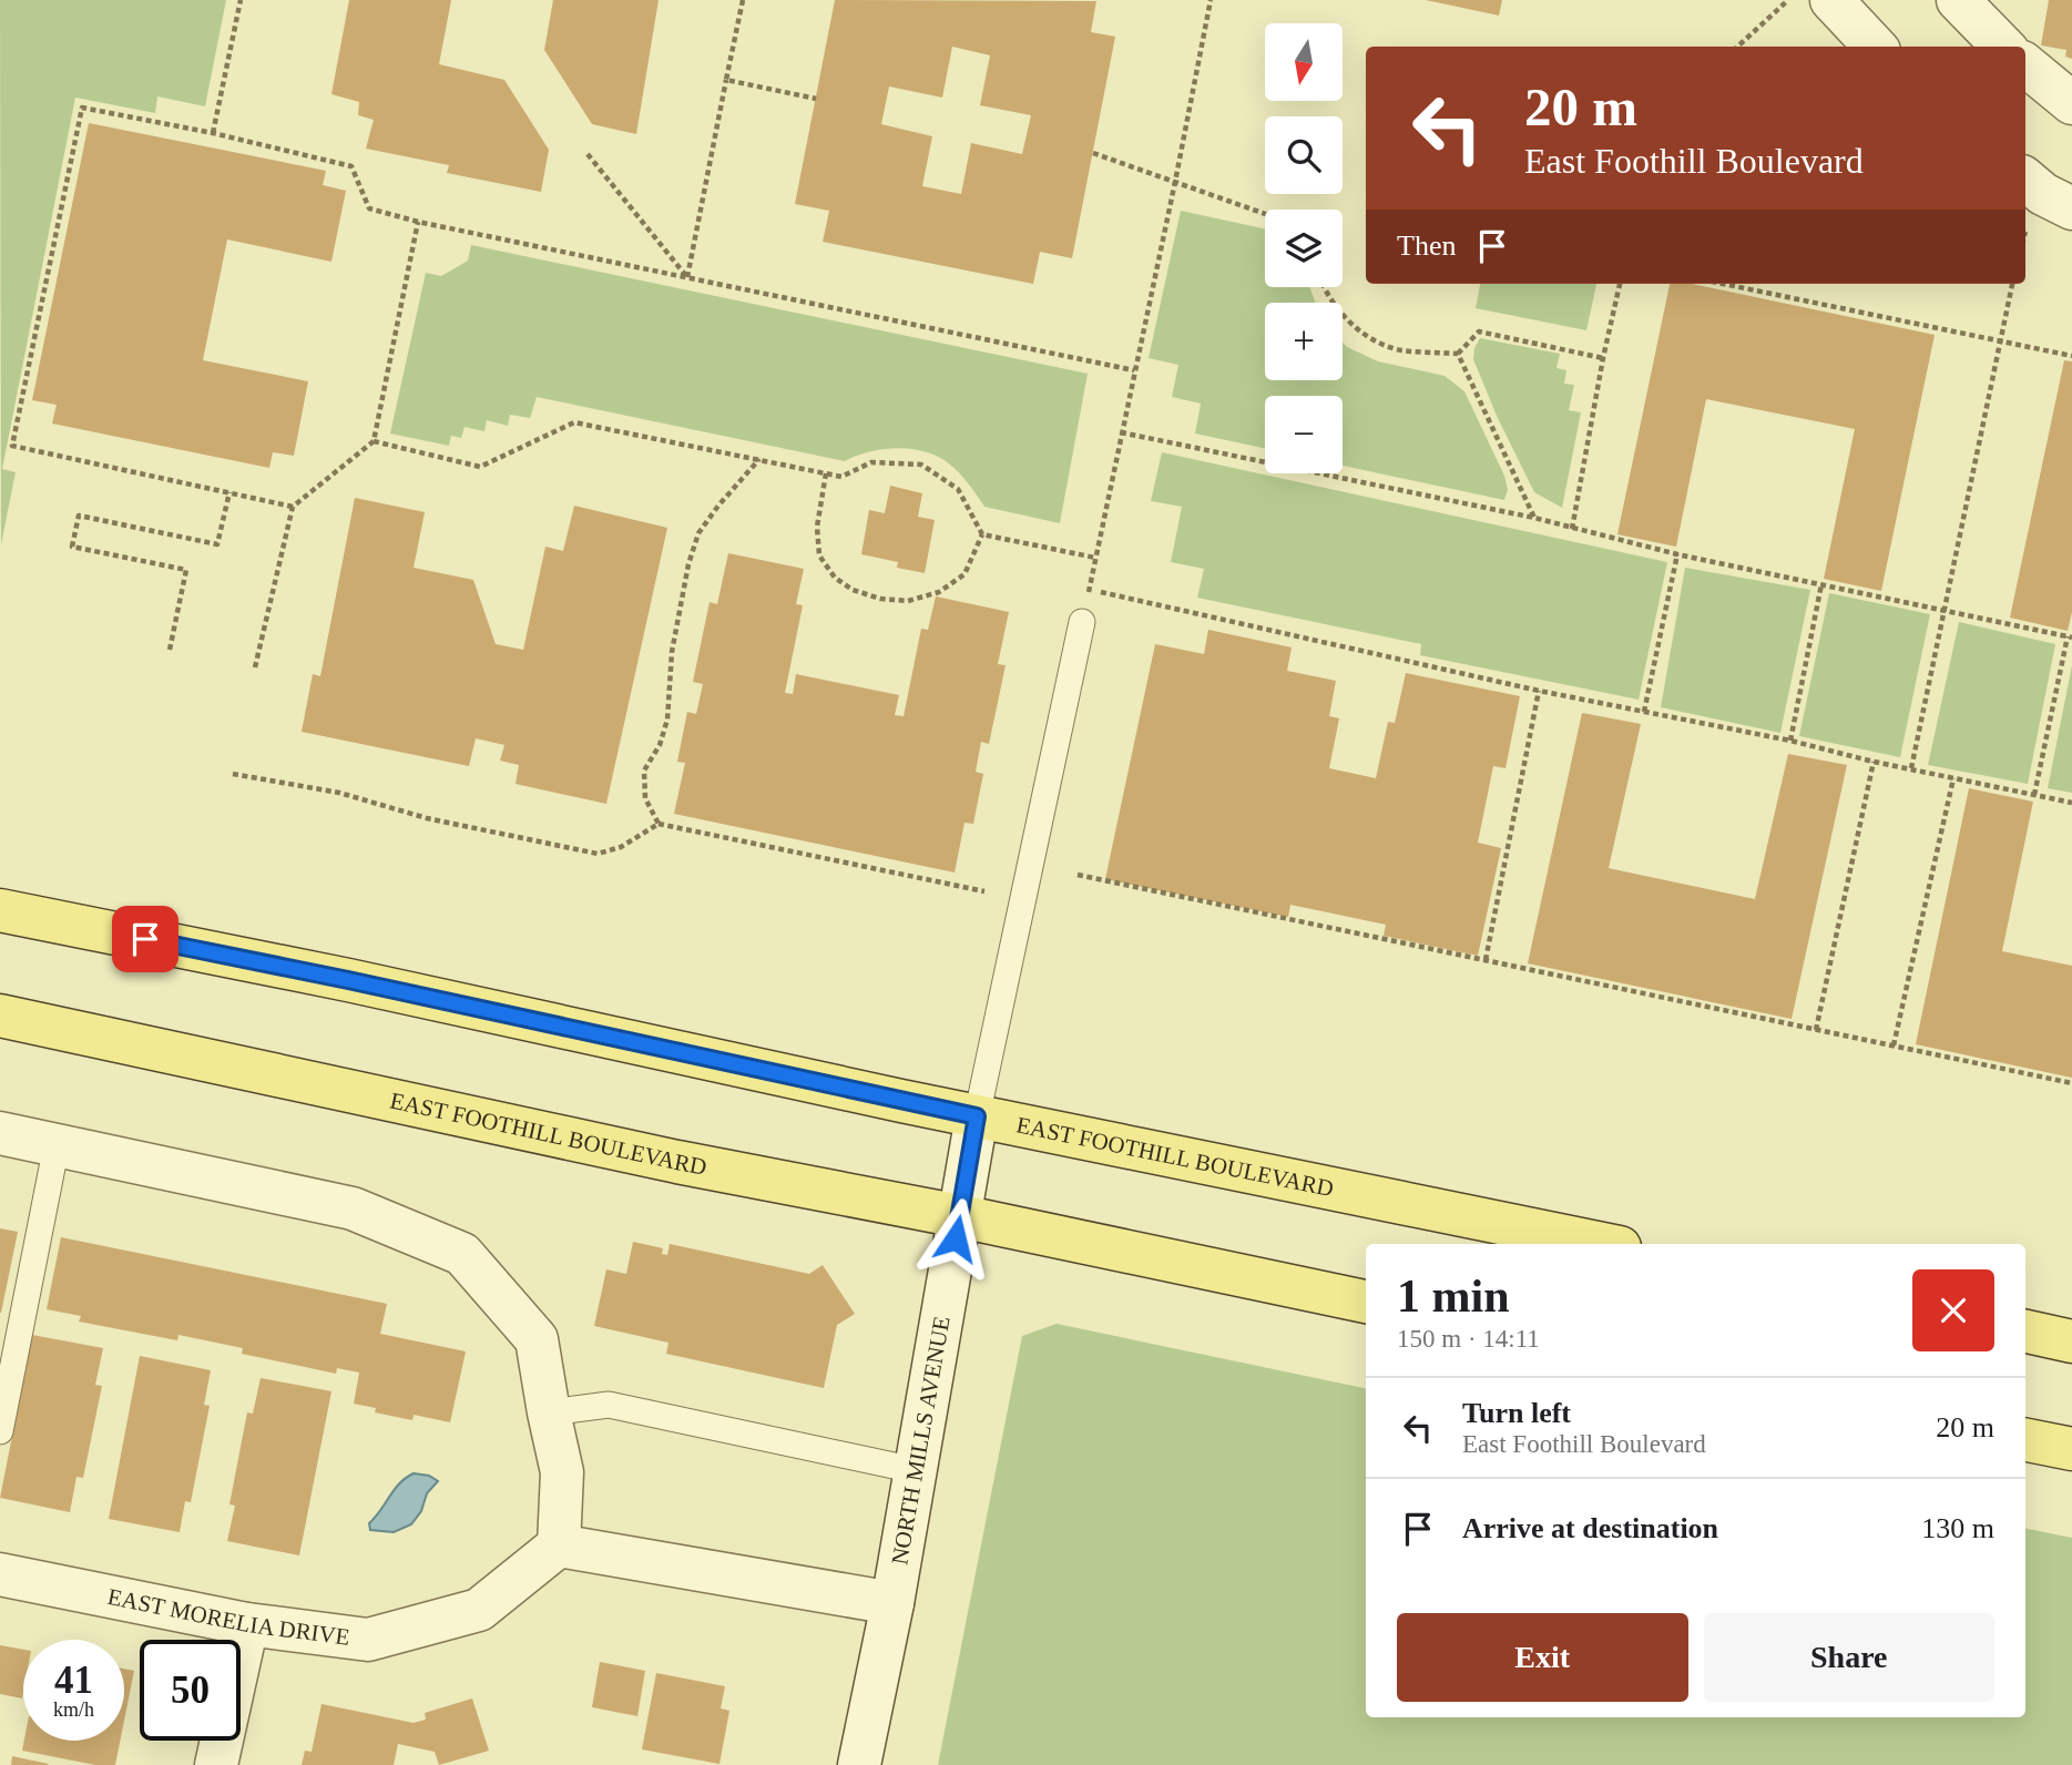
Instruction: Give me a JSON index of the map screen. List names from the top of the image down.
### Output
{
  "streets": {
    "main road": ["EAST FOOTHILL BOULEVARD"],
    "street": ["NORTH MILLS AVENUE", "EAST MORELIA DRIVE"]
  },
  "crossings": [
    ["EAST FOOTHILL BOULEVARD", "NORTH MILLS AVENUE"]
  ],
  "north": "bottom",
  "page": {
    "map_buttons": ["+", "−"],
    "turn": ["20 m", "East Foothill Boulevard"],
    "then": "Then",
    "heading": ["1 min", "150 m · 14:11"],
    "list": [
      {
        "name": "Turn left",
        "note": "East Foothill Boulevard",
        "value": "20 m"
      },
      {
        "name": "Arrive at destination",
        "value": "130 m"
      }
    ],
    "buttons": ["Exit", "Share"],
    "speed": "41 km/h",
    "limit": "50"
  }
}
